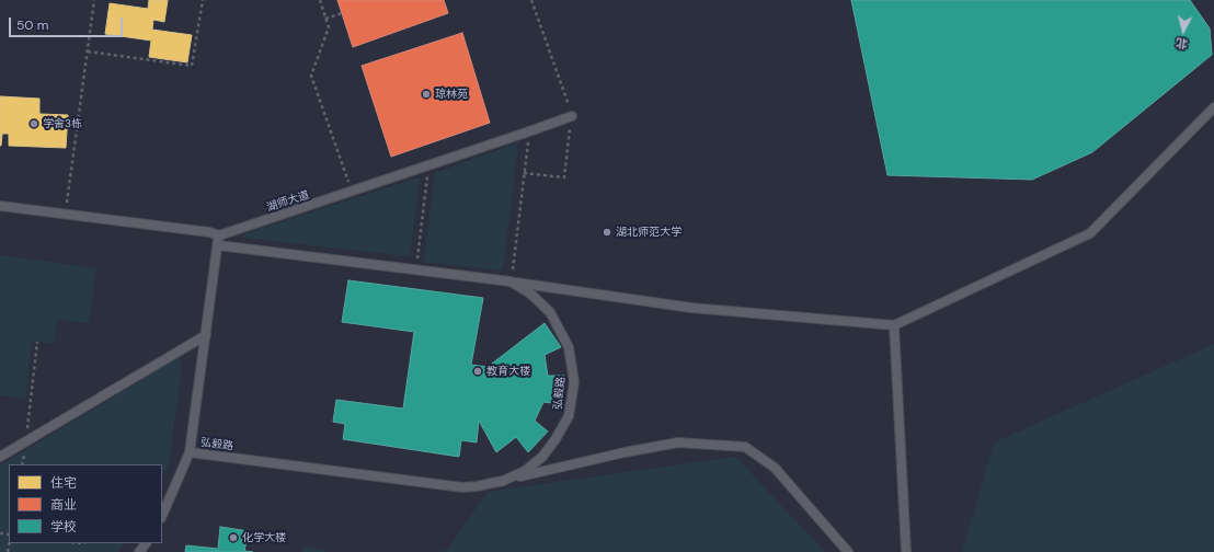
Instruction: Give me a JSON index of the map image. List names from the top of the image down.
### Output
{
  "streets": {
    "lane": ["湖师大道", "弘毅路"]
  },
  "places": [
    "琼林苑",
    "学舍3栋",
    "湖北师范大学",
    "教育大楼",
    "化学大楼"
  ],
  "legend": ["住宅", "商业", "学校"],
  "scale_bar": "50 m",
  "north": "bottom"
}
